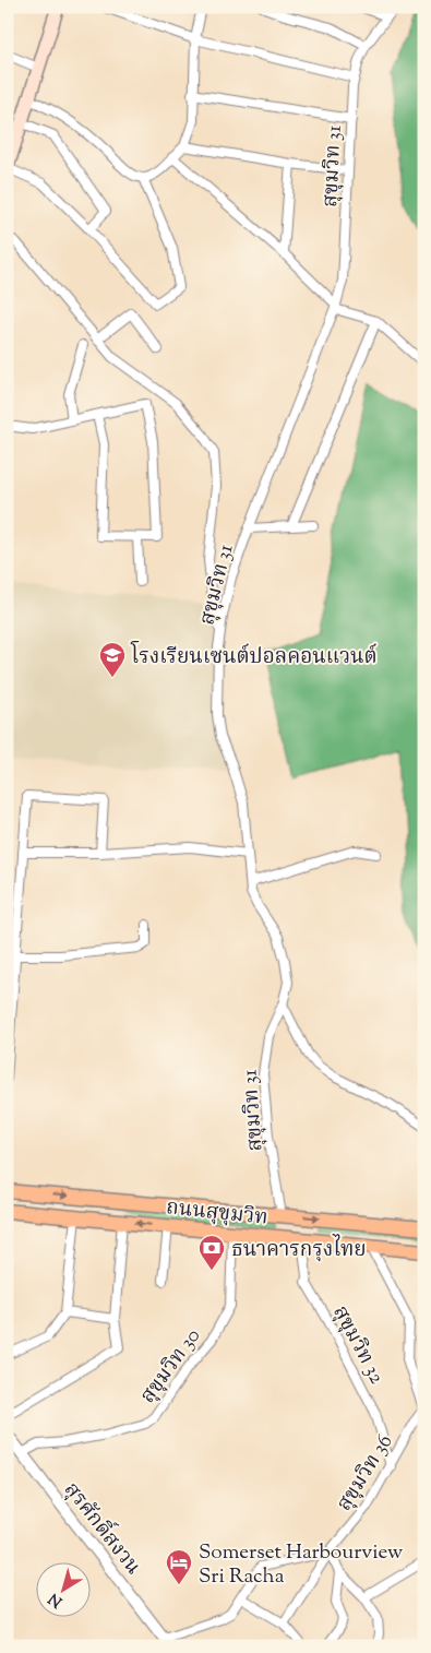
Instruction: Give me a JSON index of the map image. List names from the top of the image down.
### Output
{
  "streets": {
    "highway": ["ถนนสุขุมวิท"],
    "street": [
      "สุขุมวิท 31",
      "สุขุมวิท 32",
      "สุขุมวิท 30",
      "สุขุมวิท 36",
      "สุรศักดิ์สงวน"
    ]
  },
  "crossings": [
    ["สุขุมวิท 31", "ถนนสุขุมวิท"],
    ["ถนนสุขุมวิท", "สุขุมวิท 32"],
    ["ถนนสุขุมวิท", "สุขุมวิท 30"],
    ["สุขุมวิท 32", "สุขุมวิท 36"],
    ["สุขุมวิท 30", "สุรศักดิ์สงวน"]
  ],
  "places": {
    "school or university": ["โรงเรียนเซนต์ปอลคอนแวนต์"],
    "bank": ["ธนาคารกรุงไทย"],
    "hotel": ["Somerset Harbourview Sri Racha"]
  },
  "north": "bottom left"
}
